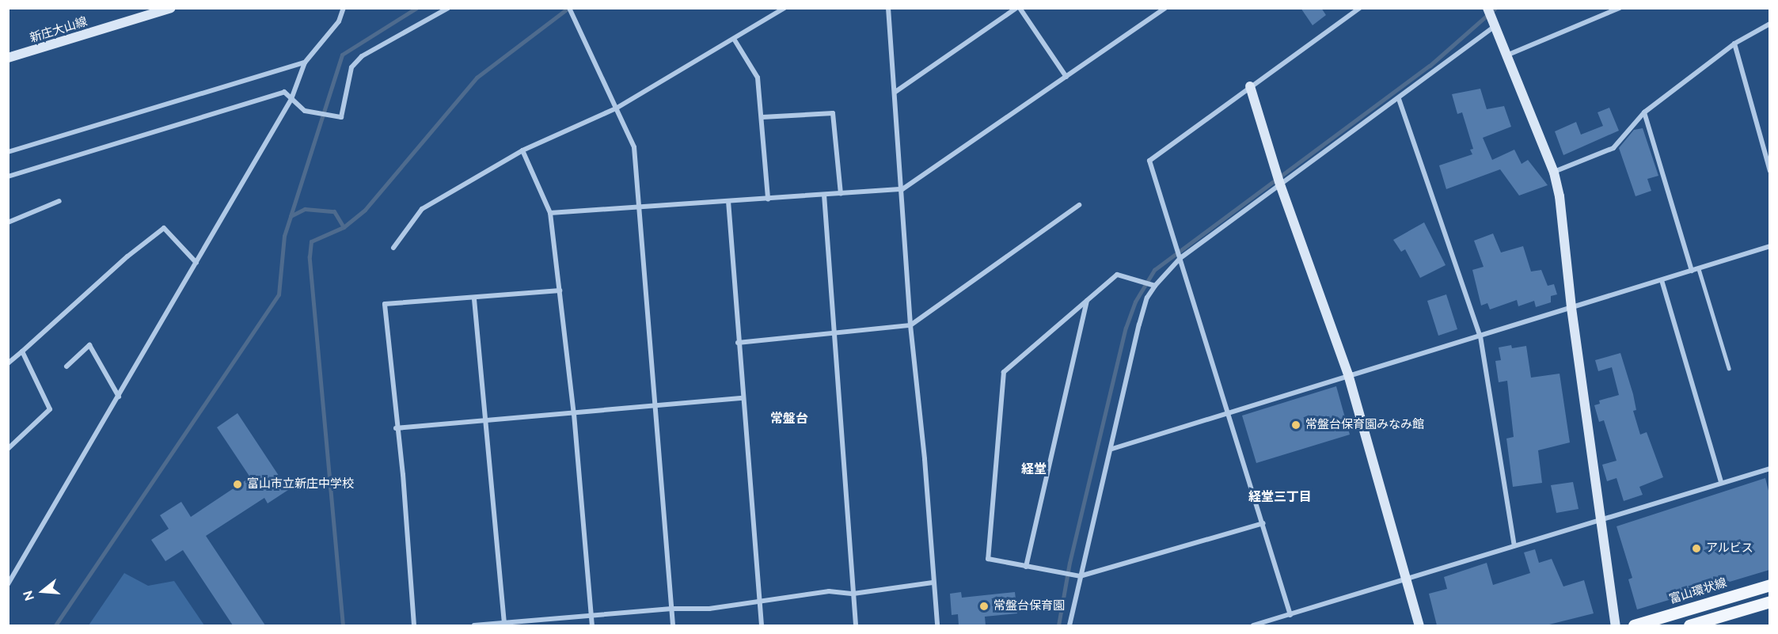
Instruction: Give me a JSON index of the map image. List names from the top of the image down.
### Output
{
  "streets": {
    "main road": ["富山環状線"],
    "street": ["新庄大山線"]
  },
  "districts": ["常盤台", "経堂", "経堂三丁目"],
  "places": [
    "常盤台保育園みなみ館",
    "富山市立新庄中学校",
    "アルビス",
    "常盤台保育園"
  ],
  "north": "left"
}
